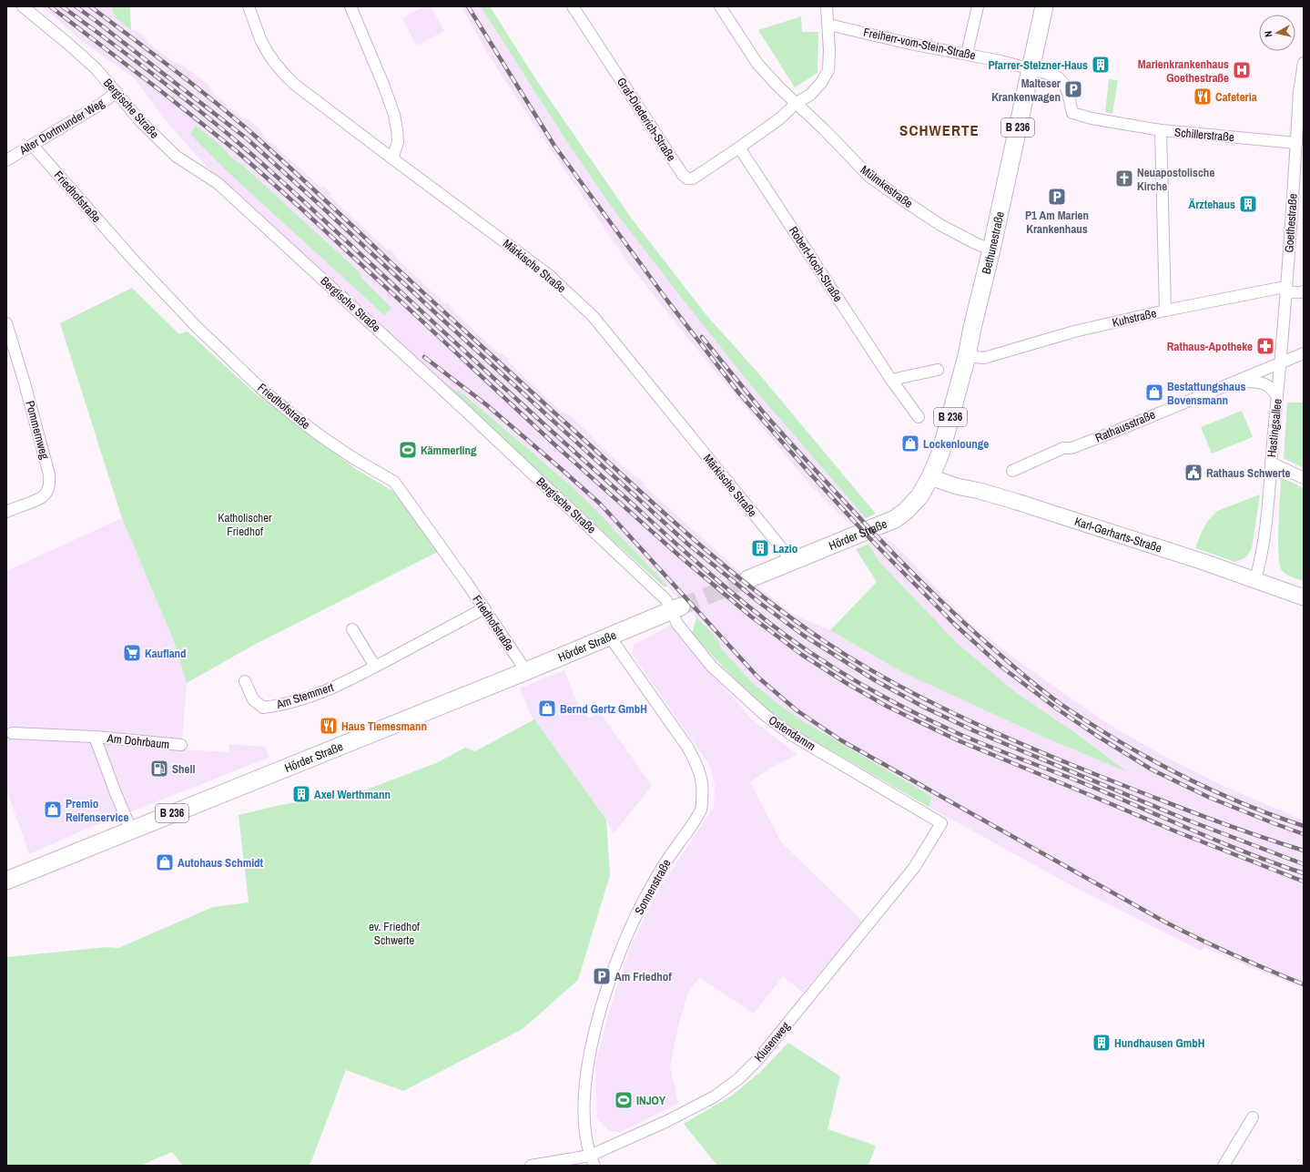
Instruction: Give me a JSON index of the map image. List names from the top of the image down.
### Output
{
  "streets": {
    "main road": [
      "B 236",
      "Bethunestraße",
      "Hörder Straße",
      "Karl-Gerharts-Straße"
    ],
    "street": [
      "Freiherr-vom-Stein-Straße",
      "Bergische Straße",
      "Graf-Diederich-Straße",
      "Alter Dortmunder Weg",
      "Schillerstraße",
      "Mülmkestraße",
      "Friedhofstraße",
      "Goethestraße",
      "Robert-Koch-Straße",
      "Märkische Straße",
      "Kuhstraße",
      "Rathausstraße",
      "Hastingsallee",
      "Pommernweg",
      "Am Stemmert",
      "Ostendamm",
      "Am Dohrbaum",
      "Sonnenstraße",
      "Klusenweg"
    ]
  },
  "crossings": [
    ["Freiherr-vom-Stein-Straße", "Schillerstraße"],
    ["Freiherr-vom-Stein-Straße", "Bethunestraße"],
    ["Bergische Straße", "Alter Dortmunder Weg"],
    ["Bergische Straße", "Hörder Straße"],
    ["Bergische Straße", "Ostendamm"],
    ["Graf-Diederich-Straße", "Robert-Koch-Straße"],
    ["Alter Dortmunder Weg", "Friedhofstraße"],
    ["Schillerstraße", "Goethestraße"],
    ["Schillerstraße", "Kuhstraße"],
    ["Mülmkestraße", "Bethunestraße"],
    ["Friedhofstraße", "Hörder Straße"],
    ["Friedhofstraße", "Am Stemmert"],
    ["Goethestraße", "Kuhstraße"],
    ["Goethestraße", "Rathausstraße"],
    ["Goethestraße", "Hastingsallee"],
    ["Bethunestraße", "Kuhstraße"],
    ["Bethunestraße", "Hörder Straße"],
    ["Bethunestraße", "Karl-Gerharts-Straße"],
    ["Märkische Straße", "Hörder Straße"],
    ["Rathausstraße", "Hastingsallee"],
    ["Hastingsallee", "Karl-Gerharts-Straße"],
    ["Hörder Straße", "Karl-Gerharts-Straße"],
    ["Hörder Straße", "Ostendamm"],
    ["Hörder Straße", "Am Dohrbaum"],
    ["Hörder Straße", "Sonnenstraße"],
    ["Ostendamm", "Klusenweg"],
    ["Sonnenstraße", "Klusenweg"]
  ],
  "districts": ["SCHWERTE"],
  "parks": ["Katholischer Friedhof", "ev. Friedhof Schwerte"],
  "places": {
    "building": [
      "Pfarrer-Stelzner-Haus",
      "Ärztehaus",
      "Lazio",
      "Axel Werthmann",
      "Hundhausen GmbH"
    ],
    "hospital": ["Marienkrankenhaus Goethestraße"],
    "parking": ["Malteser Krankenwagen", "P1 Am Marien Krankenhaus", "Am Friedhof"],
    "restaurant": ["Cafeteria", "Haus Tiemesmann"],
    "church": ["Neuapostolische Kirche"],
    "pharmacy": ["Rathaus-Apotheke"],
    "shop": [
      "Bestattungshaus Bovensmann",
      "Lockenlounge",
      "Bernd Gertz GmbH",
      "Premio Reifenservice",
      "Autohaus Schmidt"
    ],
    "sports": ["Kämmerling", "INJOY"],
    "public building": ["Rathaus Schwerte"],
    "supermarket": ["Kaufland"],
    "fuel station": ["Shell"]
  },
  "north": "left"
}
